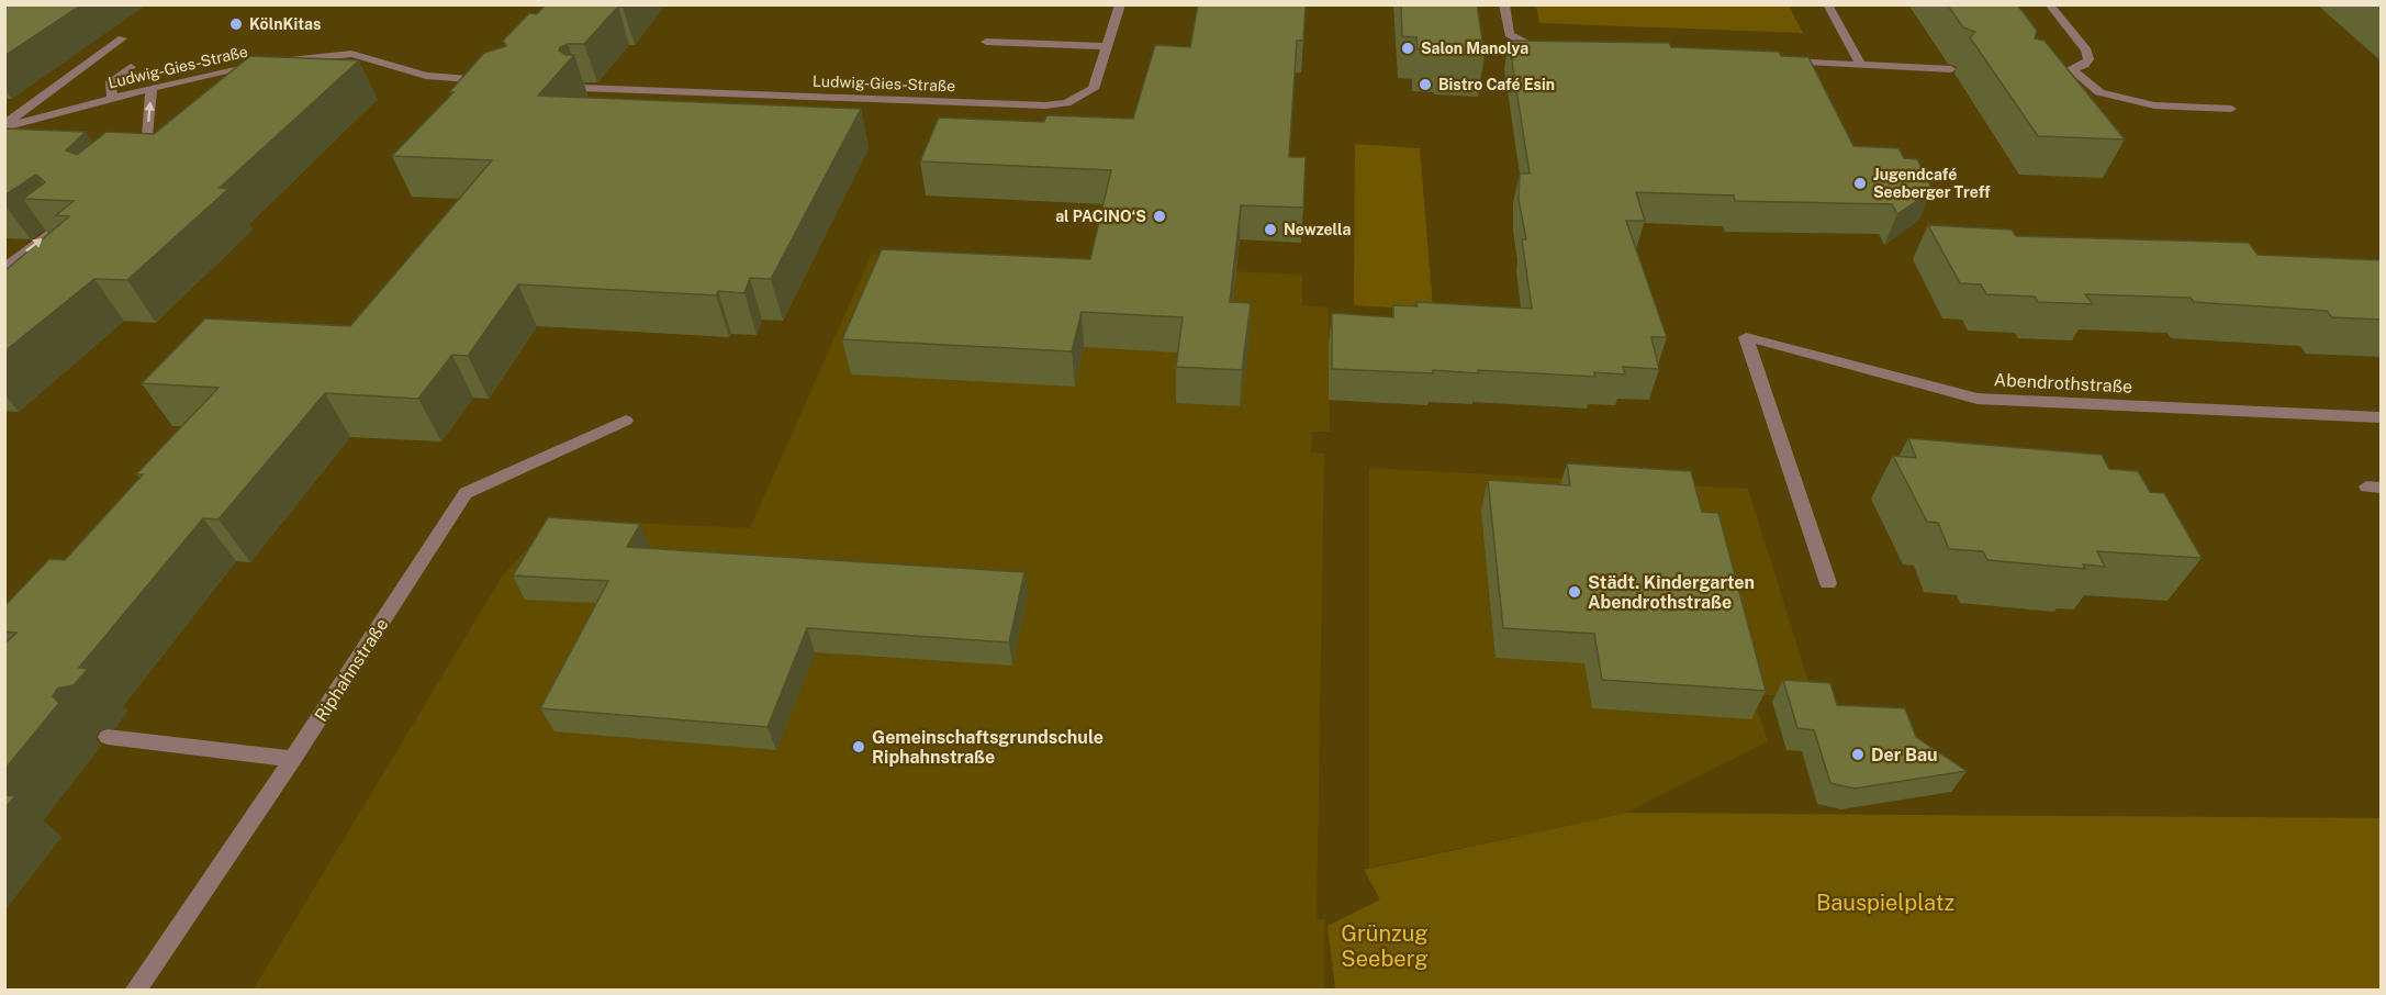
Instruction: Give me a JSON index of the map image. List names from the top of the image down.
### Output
{
  "streets": {
    "street": ["Ludwig-Gies-Straße", "Abendrothstraße", "Riphahnstraße"]
  },
  "parks": ["Bauspielplatz", "Grünzug Seeberg"],
  "places": [
    "KölnKitas",
    "Salon Manolya",
    "Bistro Café Esin",
    "Jugendcafé Seeberger Treff",
    "al PACINO‘S",
    "Newzella",
    "Städt. Kindergarten Abendrothstraße",
    "Gemeinschaftsgrundschule Riphahnstraße",
    "Der Bau"
  ]
}
